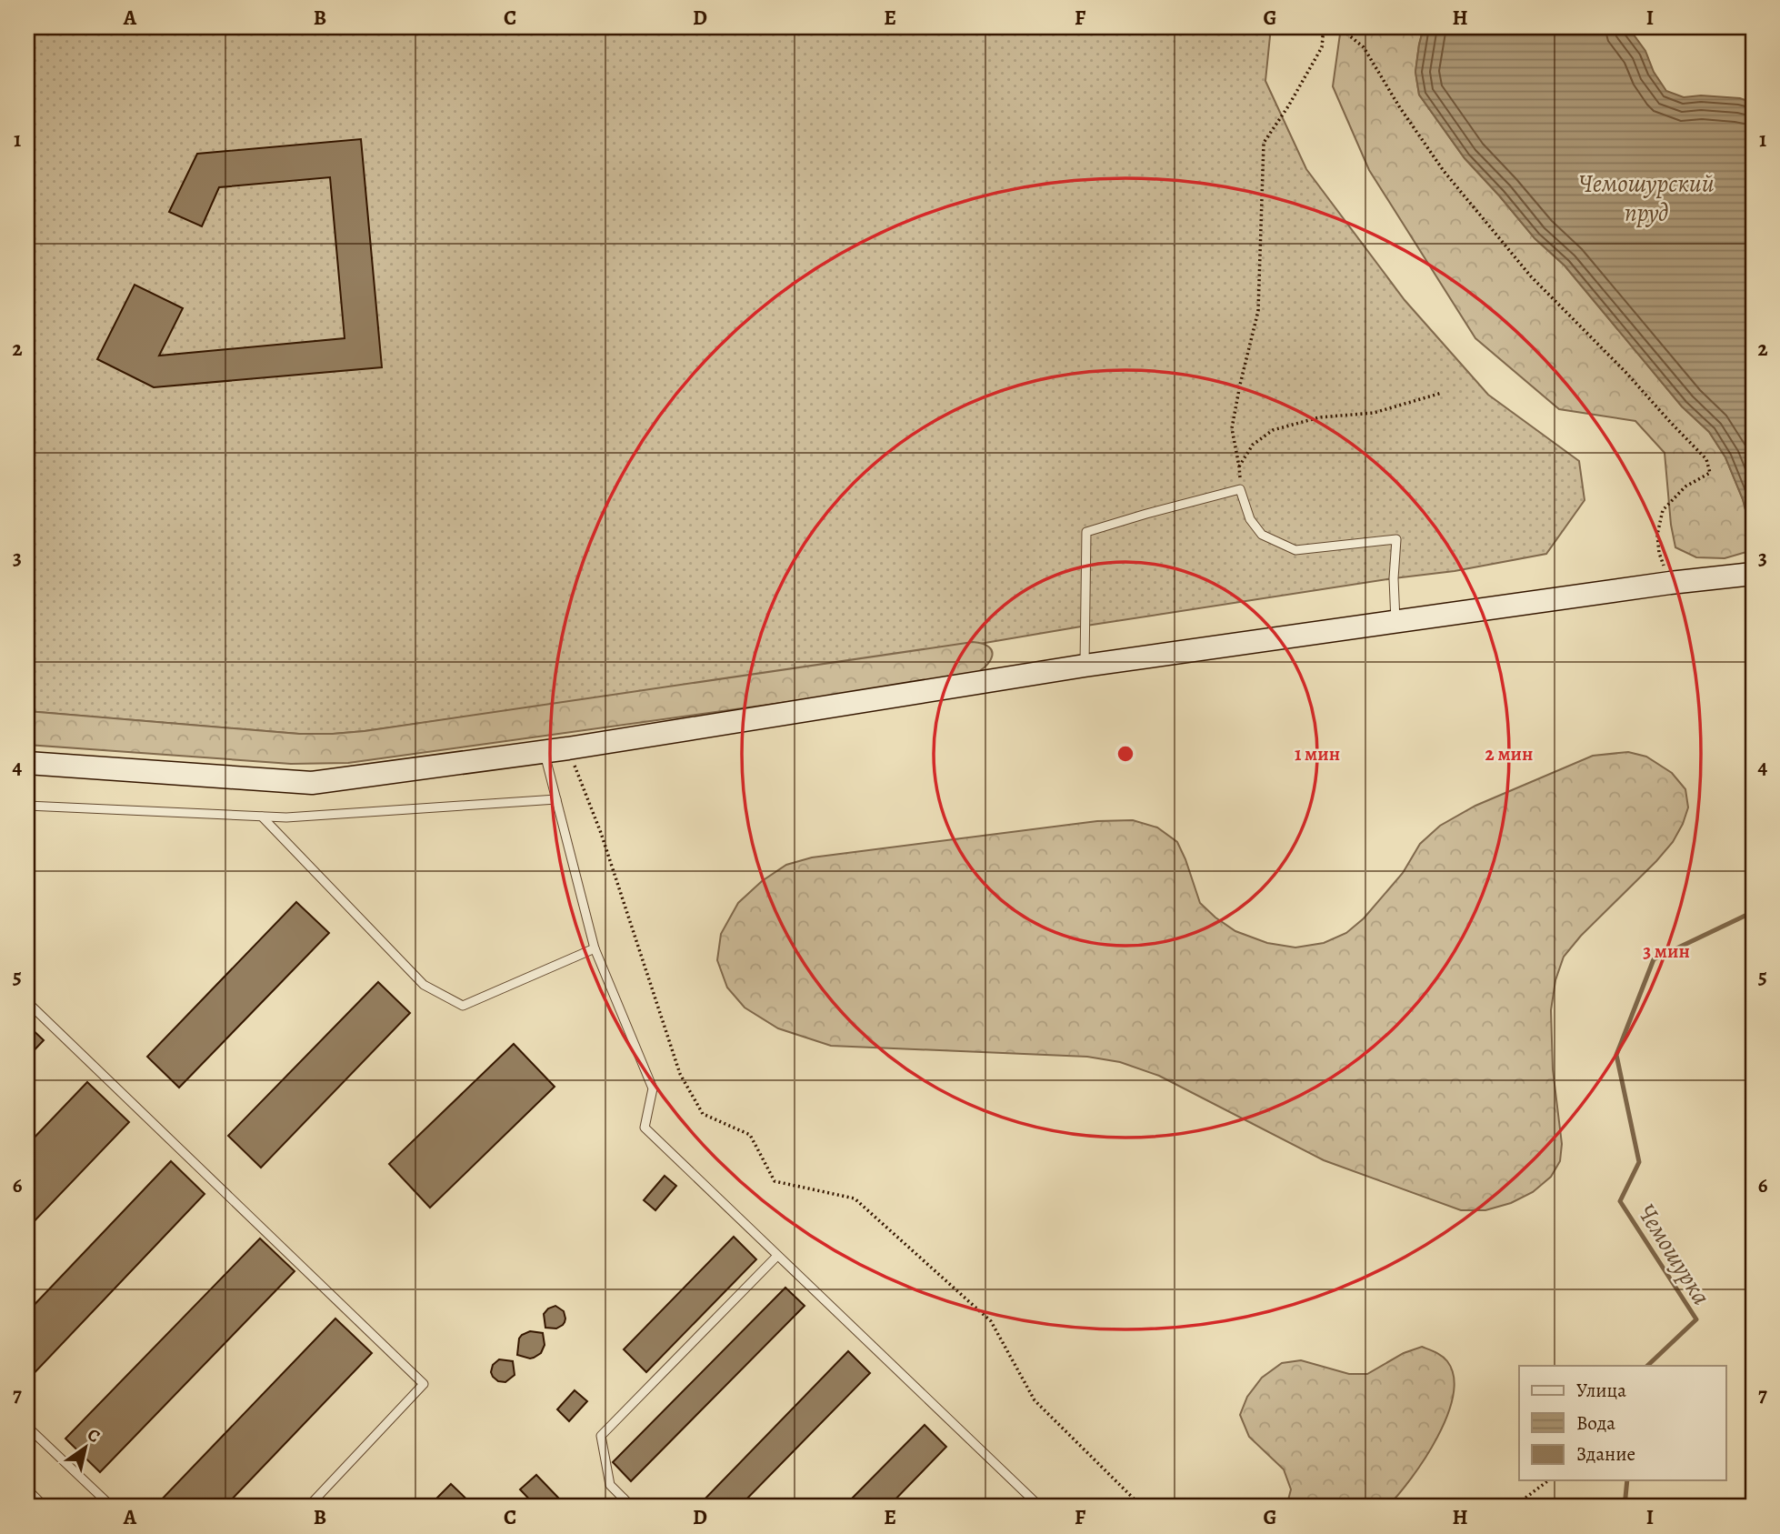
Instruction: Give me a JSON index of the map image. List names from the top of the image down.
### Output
{
  "water": ["Чемошурский пруд", "Чемошурка"],
  "legend": ["Улица", "Вода", "Здание"],
  "north": "top right",
  "grid": {
    "columns": [
      "A",
      "B",
      "C",
      "D",
      "E",
      "F",
      "G",
      "H",
      "I"
    ],
    "rows": [
      "1",
      "2",
      "3",
      "4",
      "5",
      "6",
      "7"
    ]
  },
  "rings": ["1 мин", "2 мин", "3 мин"]
}
